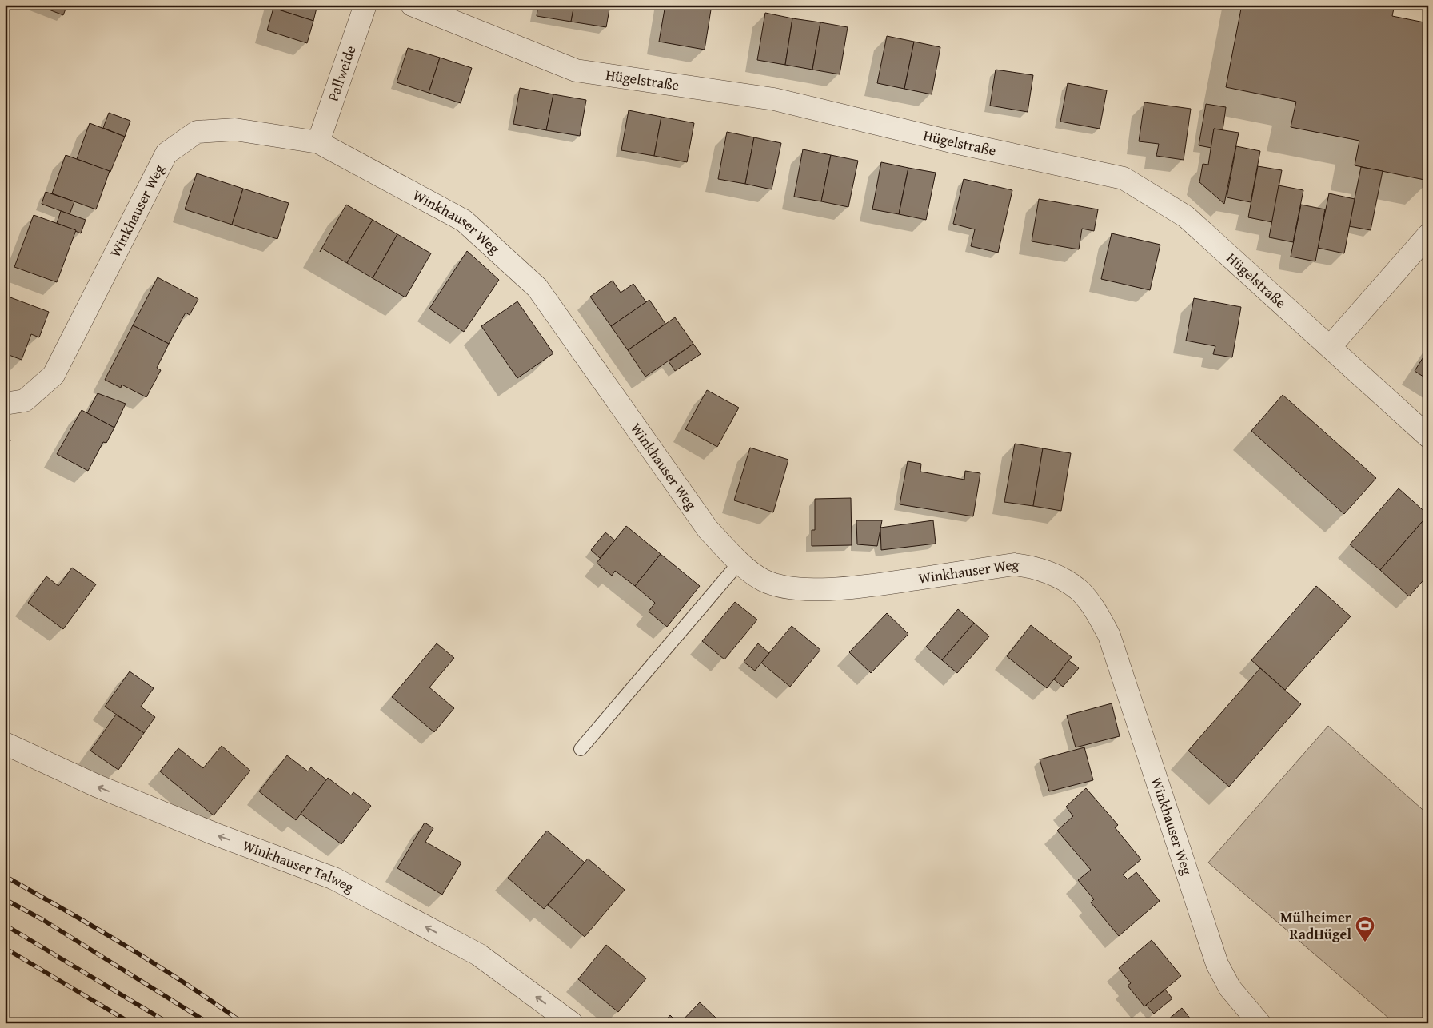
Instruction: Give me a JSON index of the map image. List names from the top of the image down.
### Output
{
  "streets": {
    "street": [
      "Pallweide",
      "Hügelstraße",
      "Winkhauser Weg",
      "Winkhauser Talweg"
    ]
  },
  "crossings": [
    ["Pallweide", "Winkhauser Weg"]
  ],
  "one_way": ["Winkhauser Talweg"],
  "places": {
    "sports": ["Mülheimer RadHügel"]
  }
}
